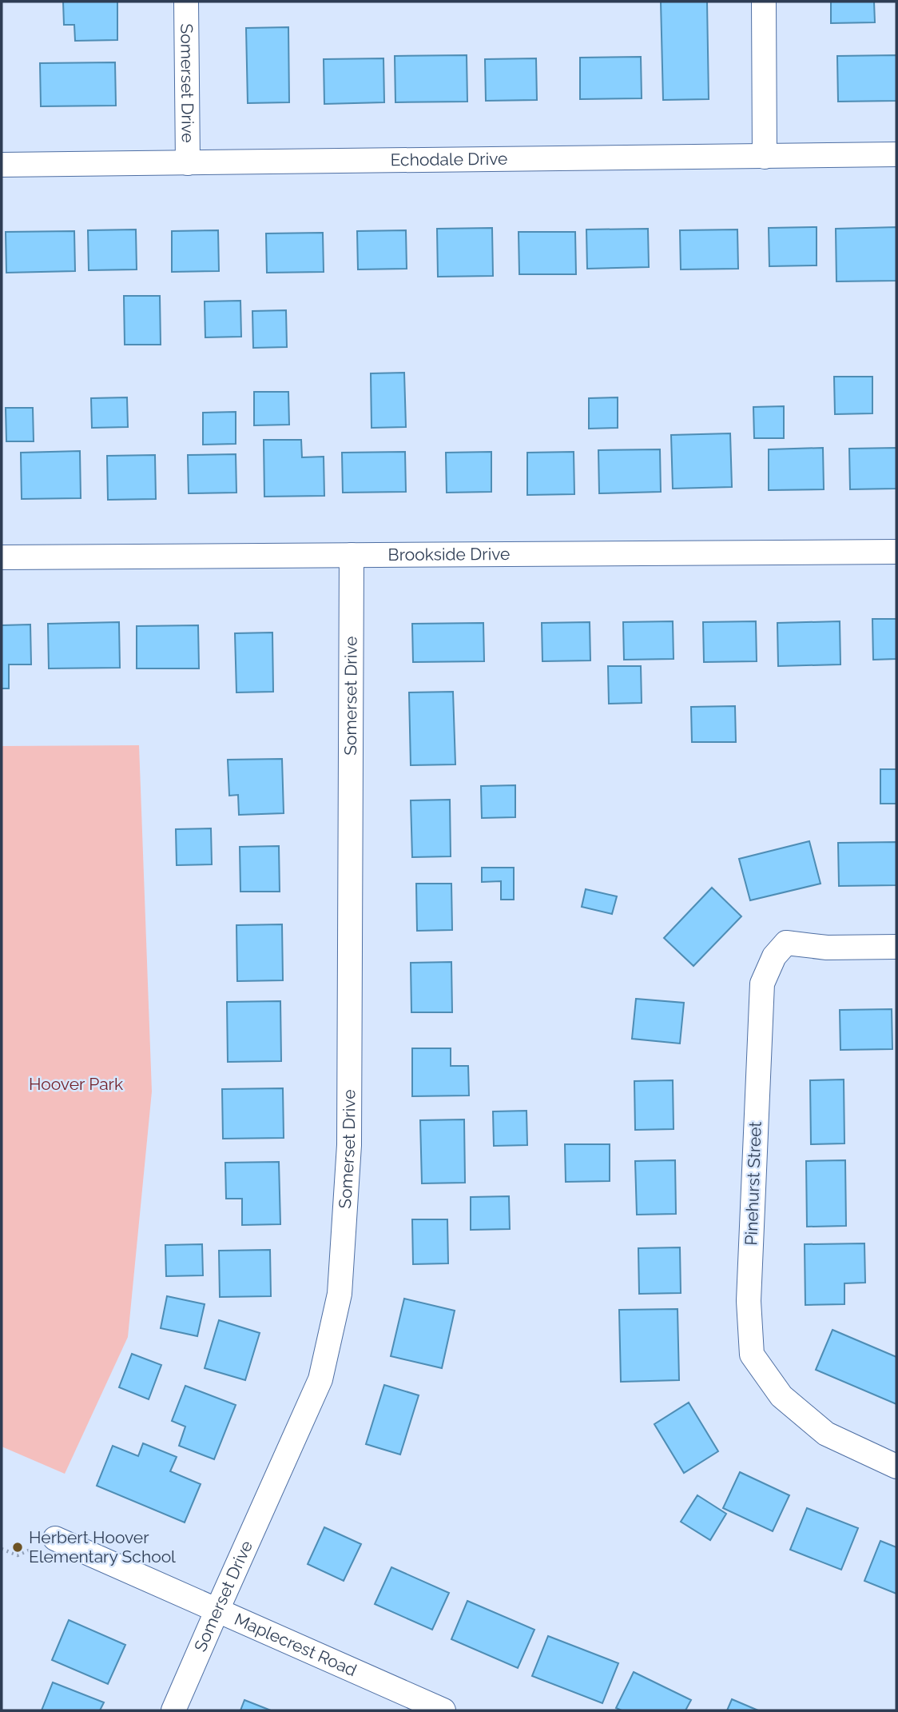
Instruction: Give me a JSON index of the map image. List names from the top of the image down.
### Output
{
  "streets": {
    "street": [
      "Somerset Drive",
      "Echodale Drive",
      "Brookside Drive",
      "Pinehurst Street",
      "Maplecrest Road"
    ]
  },
  "crossings": [
    ["Somerset Drive", "Echodale Drive"],
    ["Somerset Drive", "Brookside Drive"],
    ["Somerset Drive", "Maplecrest Road"]
  ],
  "parks": ["Hoover Park"],
  "places": ["Herbert Hoover Elementary School"]
}
